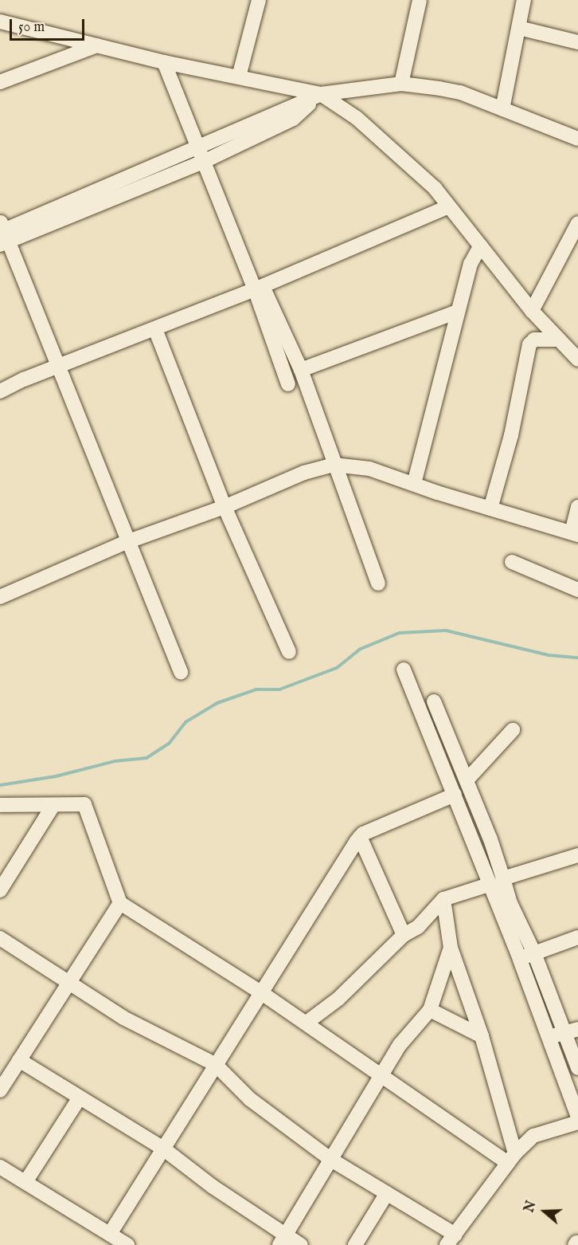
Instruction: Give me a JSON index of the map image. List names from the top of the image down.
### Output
{
  "scale_bar": "50 m",
  "north": "left"
}
